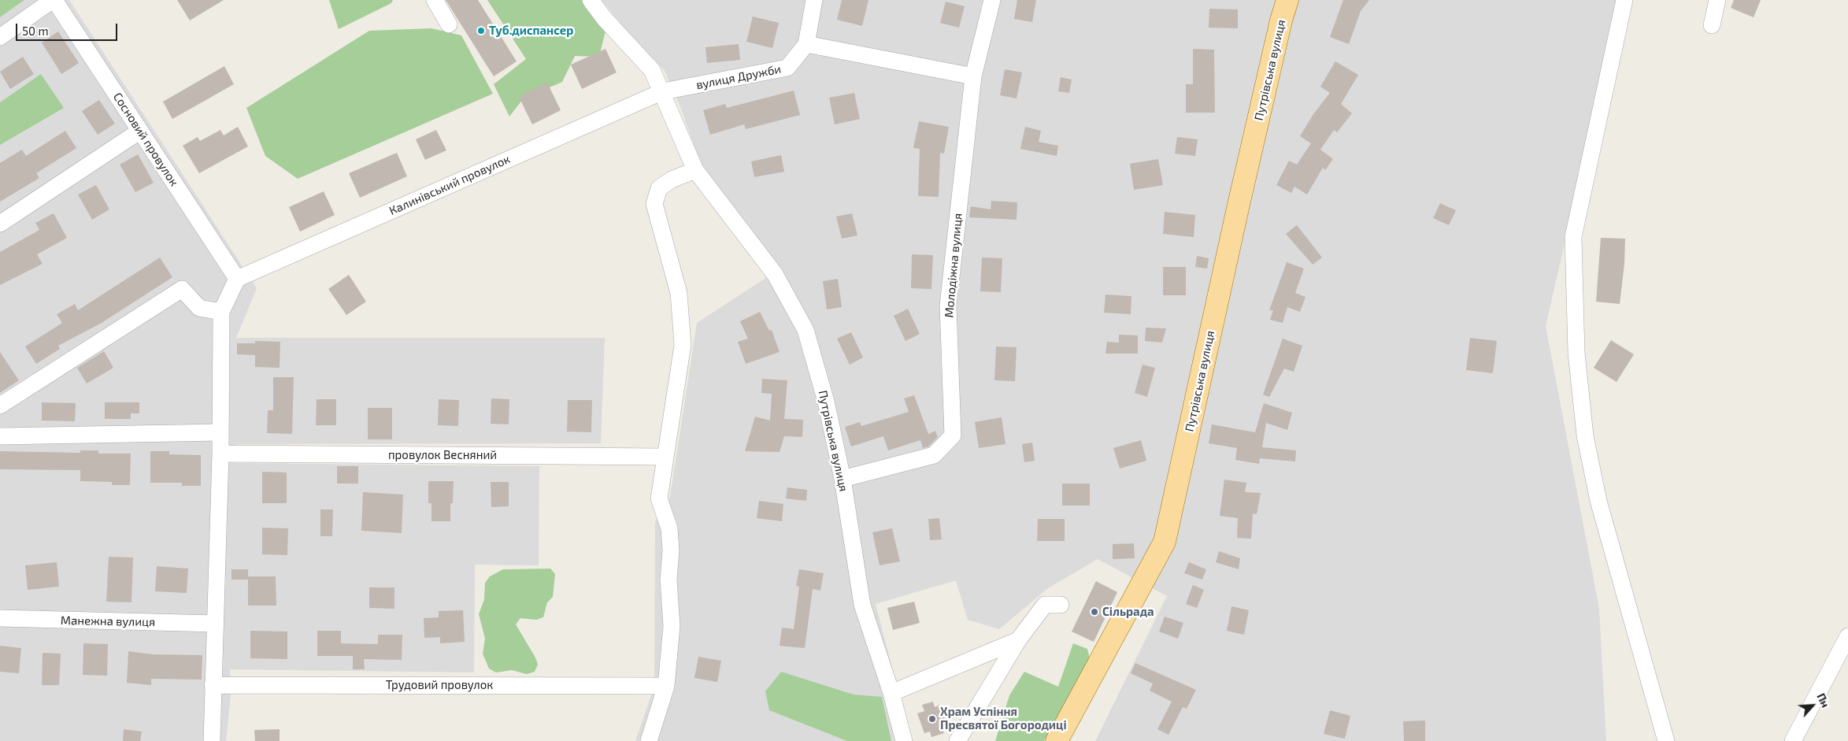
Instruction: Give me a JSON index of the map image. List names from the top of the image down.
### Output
{
  "streets": {
    "main road": ["Путрівська вулиця"],
    "street": [
      "вулиця Дружби",
      "Сосновий провулок",
      "Калинівський провулок",
      "Молодіжна вулиця",
      "провулок Весняний",
      "Манежна вулиця",
      "Трудовий провулок"
    ]
  },
  "crossings": [
    ["Путрівська вулиця", "вулиця Дружби"],
    ["Путрівська вулиця", "Калинівський провулок"],
    ["Путрівська вулиця", "Молодіжна вулиця"],
    ["вулиця Дружби", "Калинівський провулок"],
    ["Сосновий провулок", "Калинівський провулок"]
  ],
  "places": ["Туб.диспансер", "Сільрада", "Храм Успіння Пресвятої Богородиці"],
  "scale_bar": "50 m",
  "north": "top right"
}
